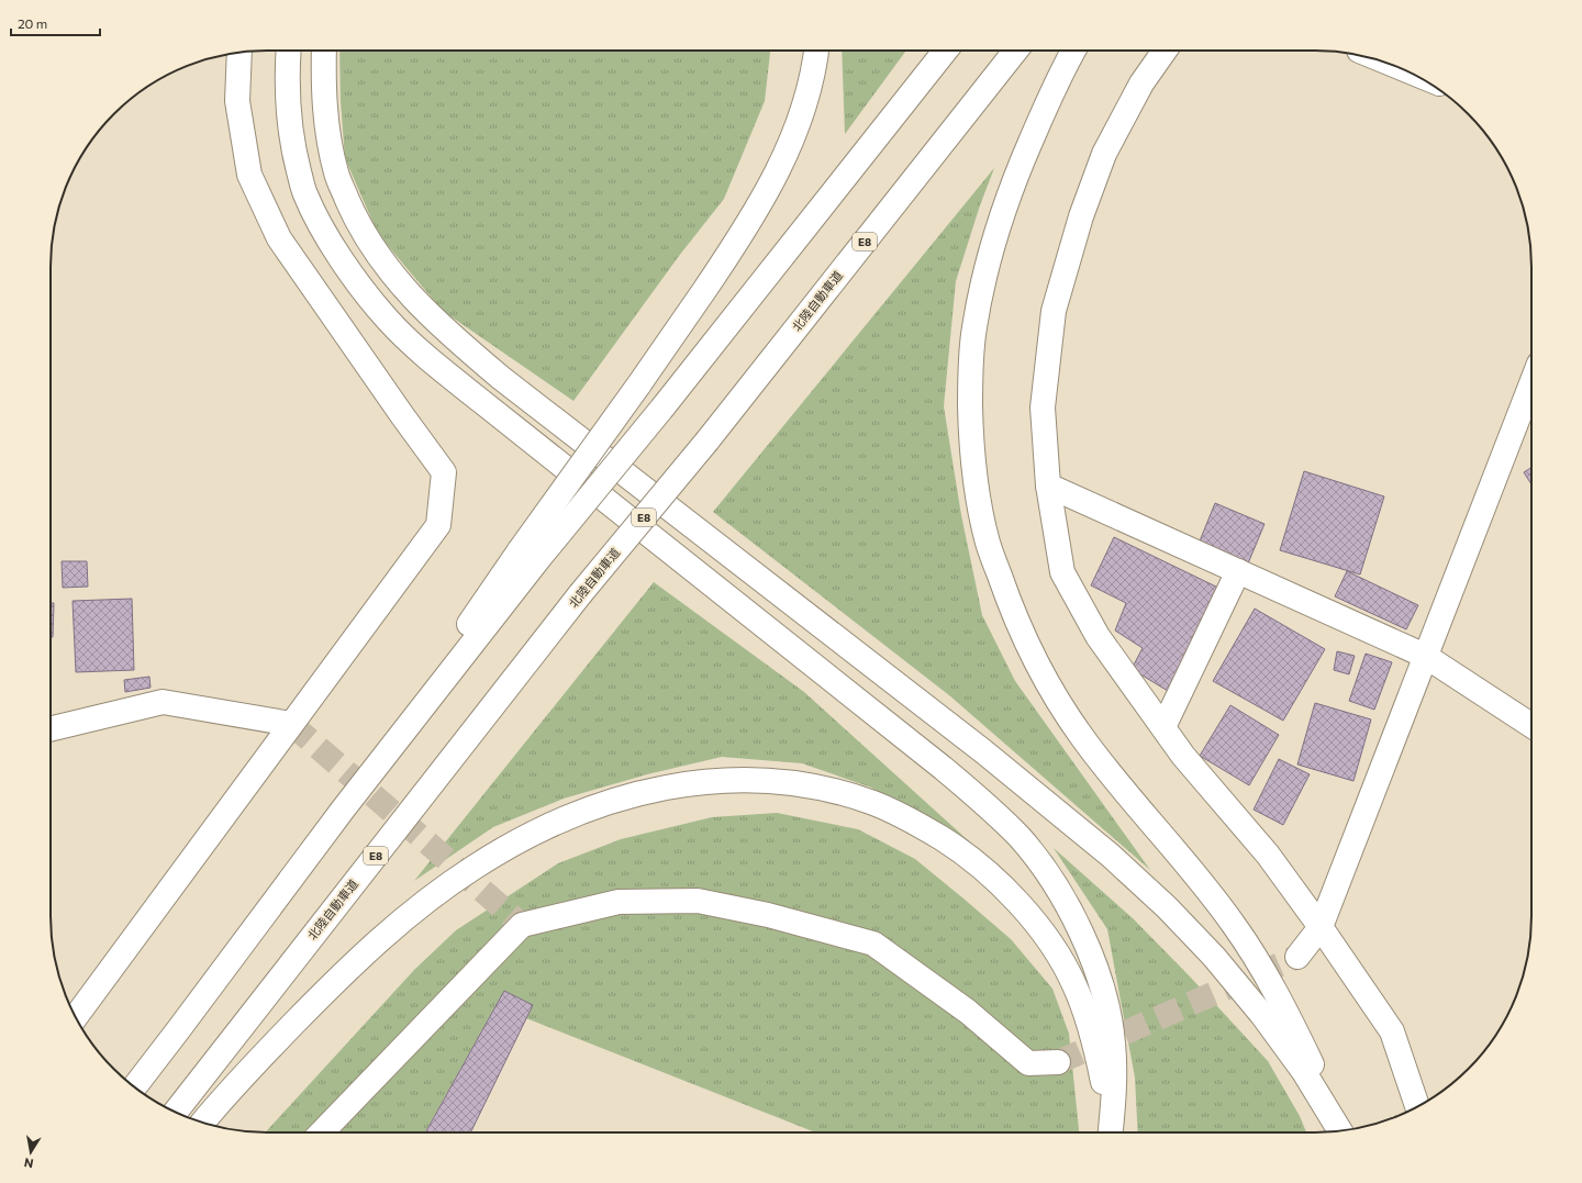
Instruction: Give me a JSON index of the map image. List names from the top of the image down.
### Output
{
  "streets": {
    "main road": ["E8", "北陸自動車道"]
  },
  "scale_bar": "20 m",
  "north": "bottom"
}
